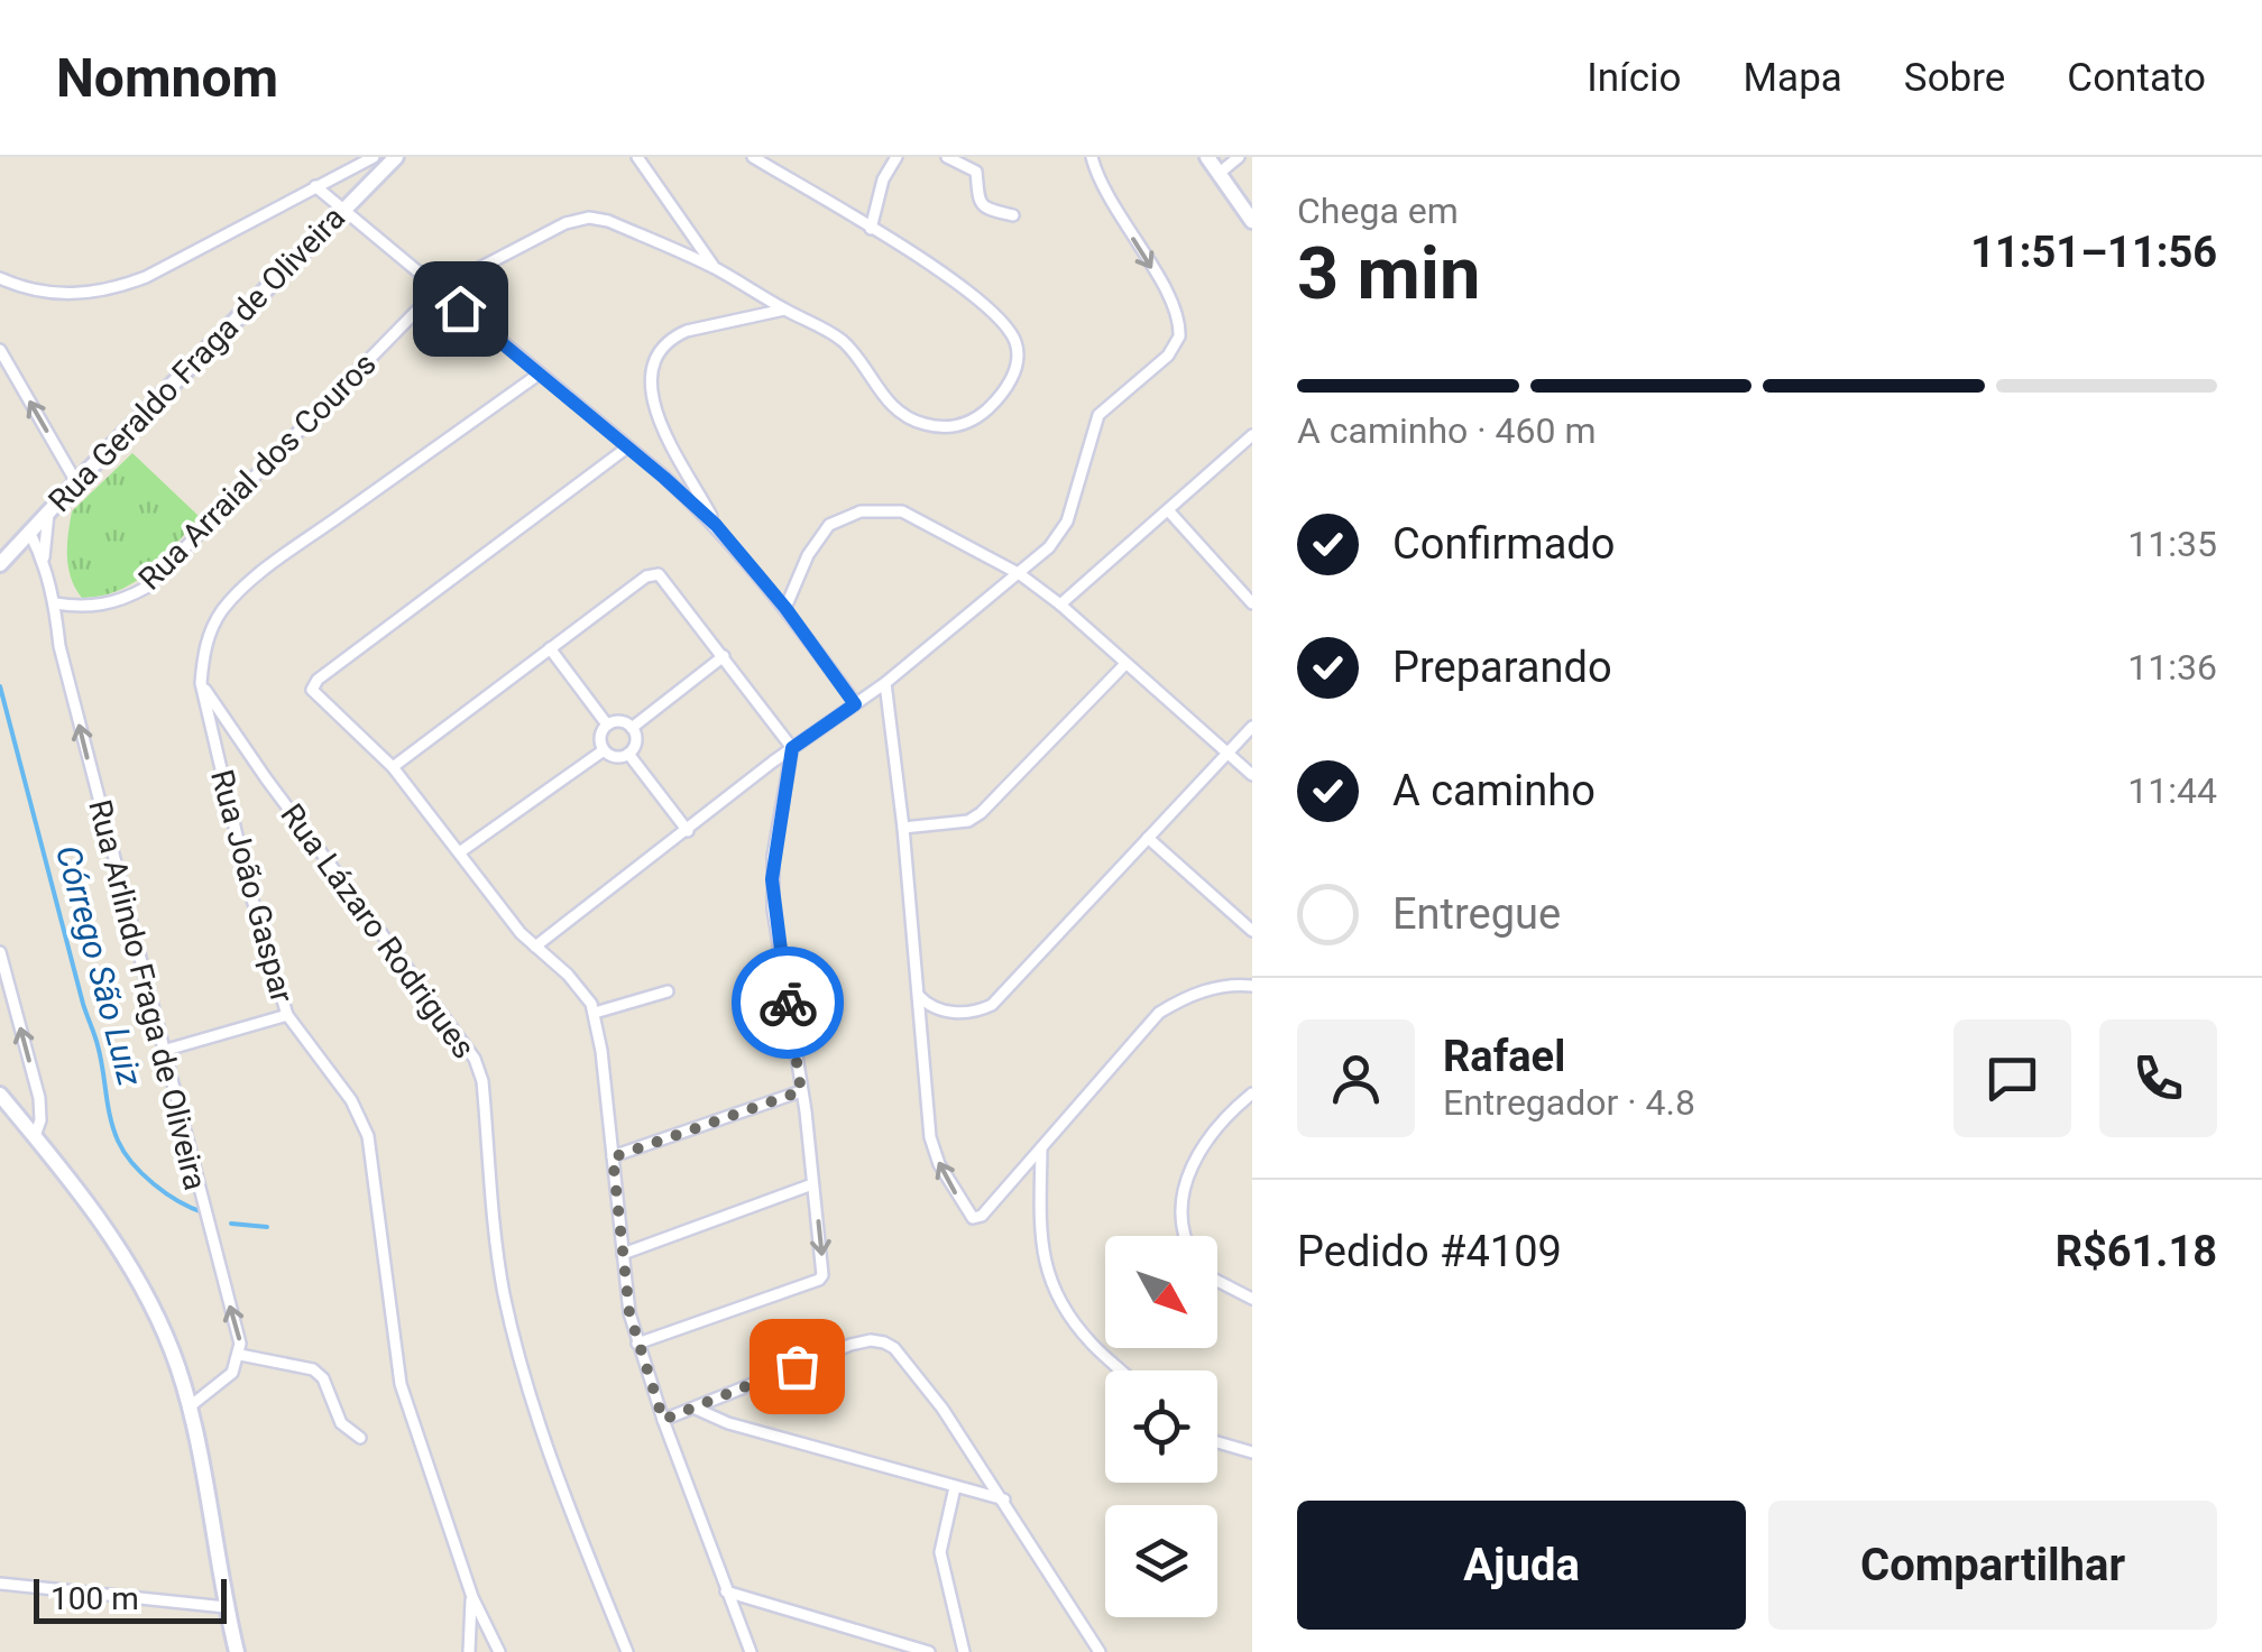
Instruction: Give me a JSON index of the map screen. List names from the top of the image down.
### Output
{
  "streets": {
    "main road": ["Rua Geraldo Fraga de Oliveira"],
    "street": [
      "Rua Arraial dos Couros",
      "Rua João Gaspar",
      "Rua Lázaro Rodrigues",
      "Rua Arlindo Fraga de Oliveira"
    ]
  },
  "crossings": [
    ["Rua Geraldo Fraga de Oliveira", "Rua Arlindo Fraga de Oliveira"],
    ["Rua Arraial dos Couros", "Rua Arlindo Fraga de Oliveira"],
    ["Rua João Gaspar", "Rua Lázaro Rodrigues"]
  ],
  "one_way": ["Rua Arlindo Fraga de Oliveira"],
  "water": ["Córrego São Luiz"],
  "scale_bar": "100 m",
  "north": "bottom right",
  "page": {
    "header": "Nomnom",
    "nav": [
      "Início",
      "Mapa",
      "Sobre",
      "Contato"
    ],
    "heading": ["3 min", "Chega em", "11:51–11:56"],
    "panel": [
      "Rafael",
      "Entregador · 4.8",
      "Pedido #4109",
      "R$61.18"
    ],
    "bar": "A caminho · 460 m",
    "list": [
      ["Confirmado", "11:35"],
      ["Preparando", "11:36"],
      ["A caminho", "11:44"],
      "Entregue"
    ],
    "buttons": ["Ajuda", "Compartilhar"],
    "scale": "100 m"
  }
}
